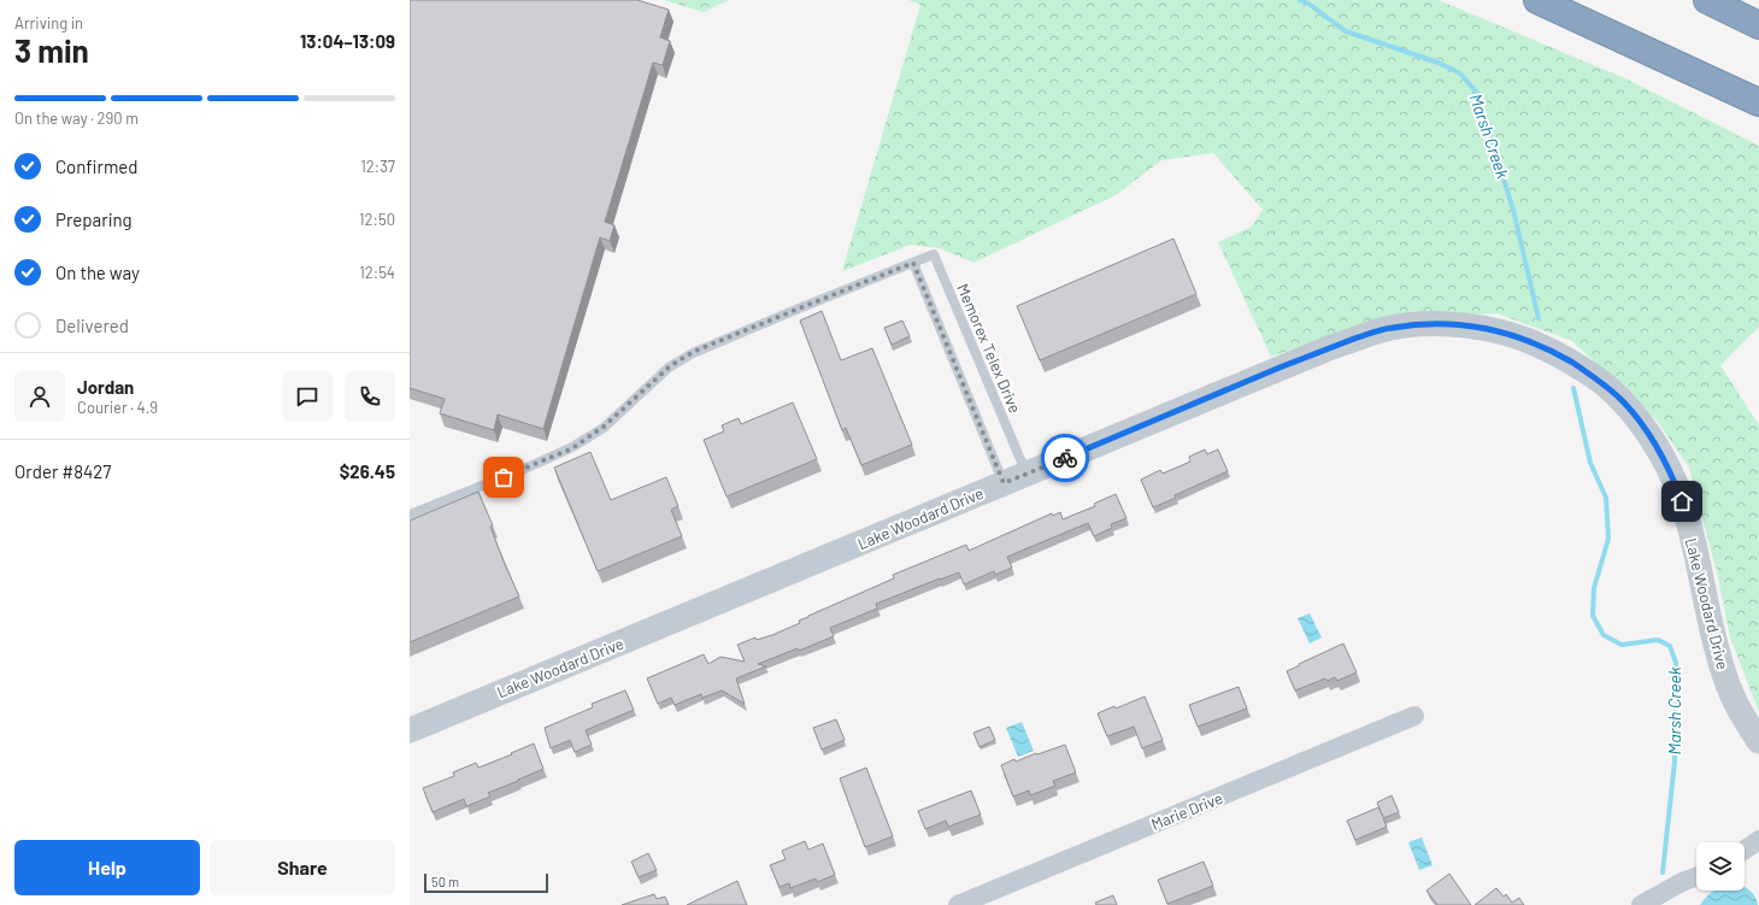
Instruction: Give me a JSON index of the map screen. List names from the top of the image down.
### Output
{
  "streets": {
    "street": ["Lake Woodard Drive", "Marie Drive"],
    "lane": ["Memorex Telex Drive"]
  },
  "crossings": [
    ["Memorex Telex Drive", "Lake Woodard Drive"]
  ],
  "water": ["Marsh Creek"],
  "scale_bar": "50 m",
  "page": {
    "heading": ["3 min", "Arriving in", "13:04–13:09"],
    "panel": [
      "Jordan",
      "Courier · 4.9",
      "Order #8427",
      "$26.45"
    ],
    "bar": "On the way · 290 m",
    "list": [
      ["Confirmed", "12:37"],
      ["Preparing", "12:50"],
      ["On the way", "12:54"],
      "Delivered"
    ],
    "buttons": ["Help", "Share"],
    "scale": "50 m"
  }
}
